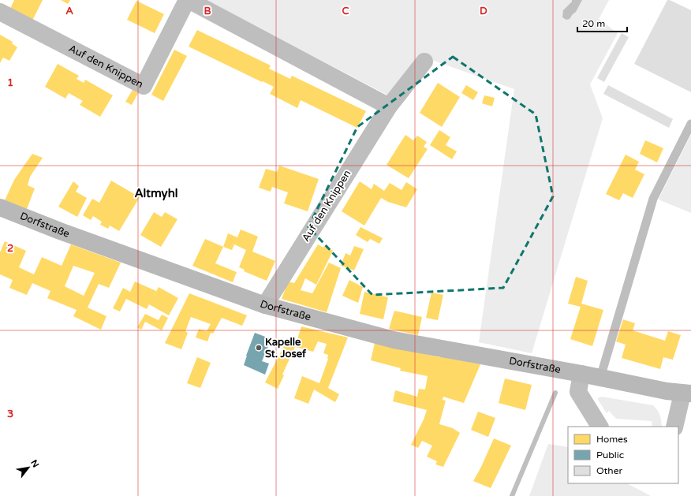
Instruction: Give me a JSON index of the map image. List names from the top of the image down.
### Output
{
  "streets": {
    "main road": ["Dorfstraße"],
    "street": ["Auf den Knippen"]
  },
  "crossings": [
    ["Auf den Knippen", "Dorfstraße"]
  ],
  "districts": ["Altmyhl"],
  "places": ["Kapelle St. Josef"],
  "legend": ["Homes", "Public", "Other"],
  "scale_bar": "20 m",
  "north": "top right",
  "grid": {
    "columns": [
      "A",
      "B",
      "C",
      "D"
    ],
    "rows": ["1", "2", "3"]
  }
}
